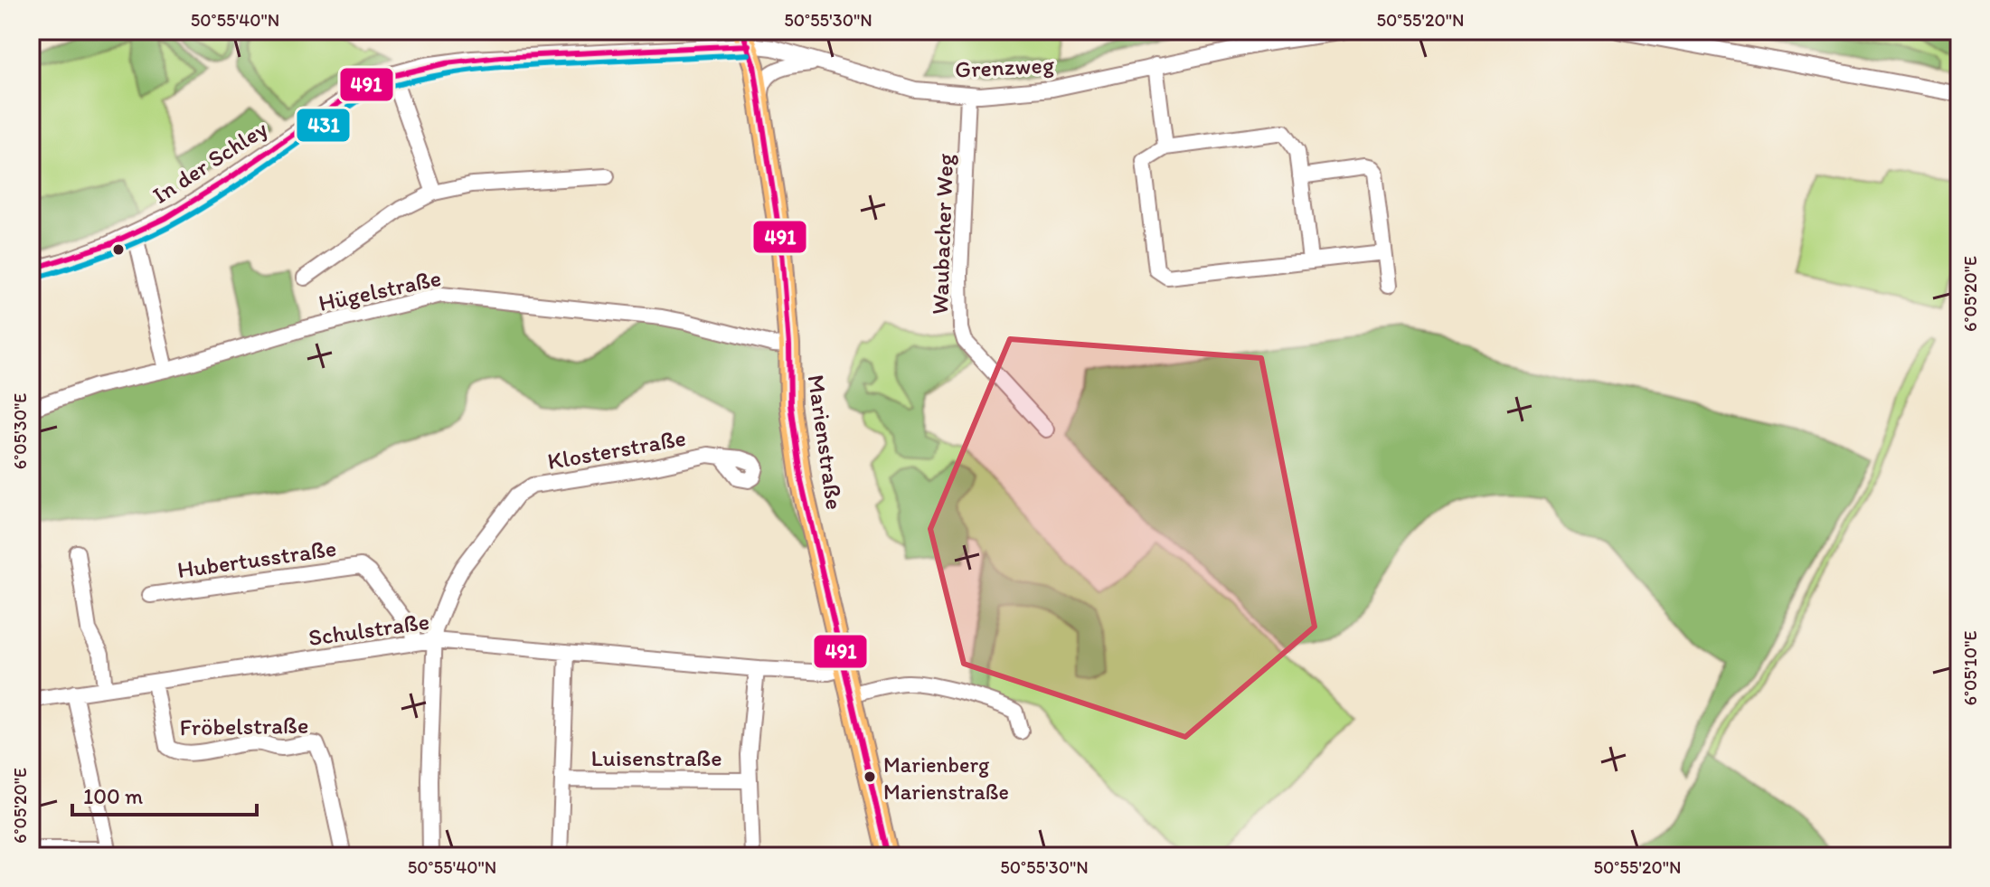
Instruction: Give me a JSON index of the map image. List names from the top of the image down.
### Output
{
  "streets": {
    "main road": ["Marienstraße"],
    "street": [
      "Grenzweg",
      "In der Schley",
      "Waubacher Weg",
      "Hügelstraße",
      "Klosterstraße",
      "Hubertusstraße",
      "Schulstraße",
      "Fröbelstraße",
      "Luisenstraße"
    ]
  },
  "crossings": [
    ["Grenzweg", "In der Schley"],
    ["Grenzweg", "Waubacher Weg"],
    ["Grenzweg", "Marienstraße"],
    ["In der Schley", "Marienstraße"],
    ["Hügelstraße", "Marienstraße"],
    ["Marienstraße", "Schulstraße"],
    ["Klosterstraße", "Schulstraße"],
    ["Hubertusstraße", "Schulstraße"],
    ["Schulstraße", "Fröbelstraße"]
  ],
  "places": ["Marienberg Marienstraße"],
  "lines": ["transit line 491", "transit line 431"],
  "scale_bar": "100 m",
  "coordinates": [
    "50°55'40\"N",
    "50°55'30\"N",
    "50°55'20\"N",
    "6°05'20\"E",
    "6°05'30\"E",
    "6°05'10\"E"
  ]
}
